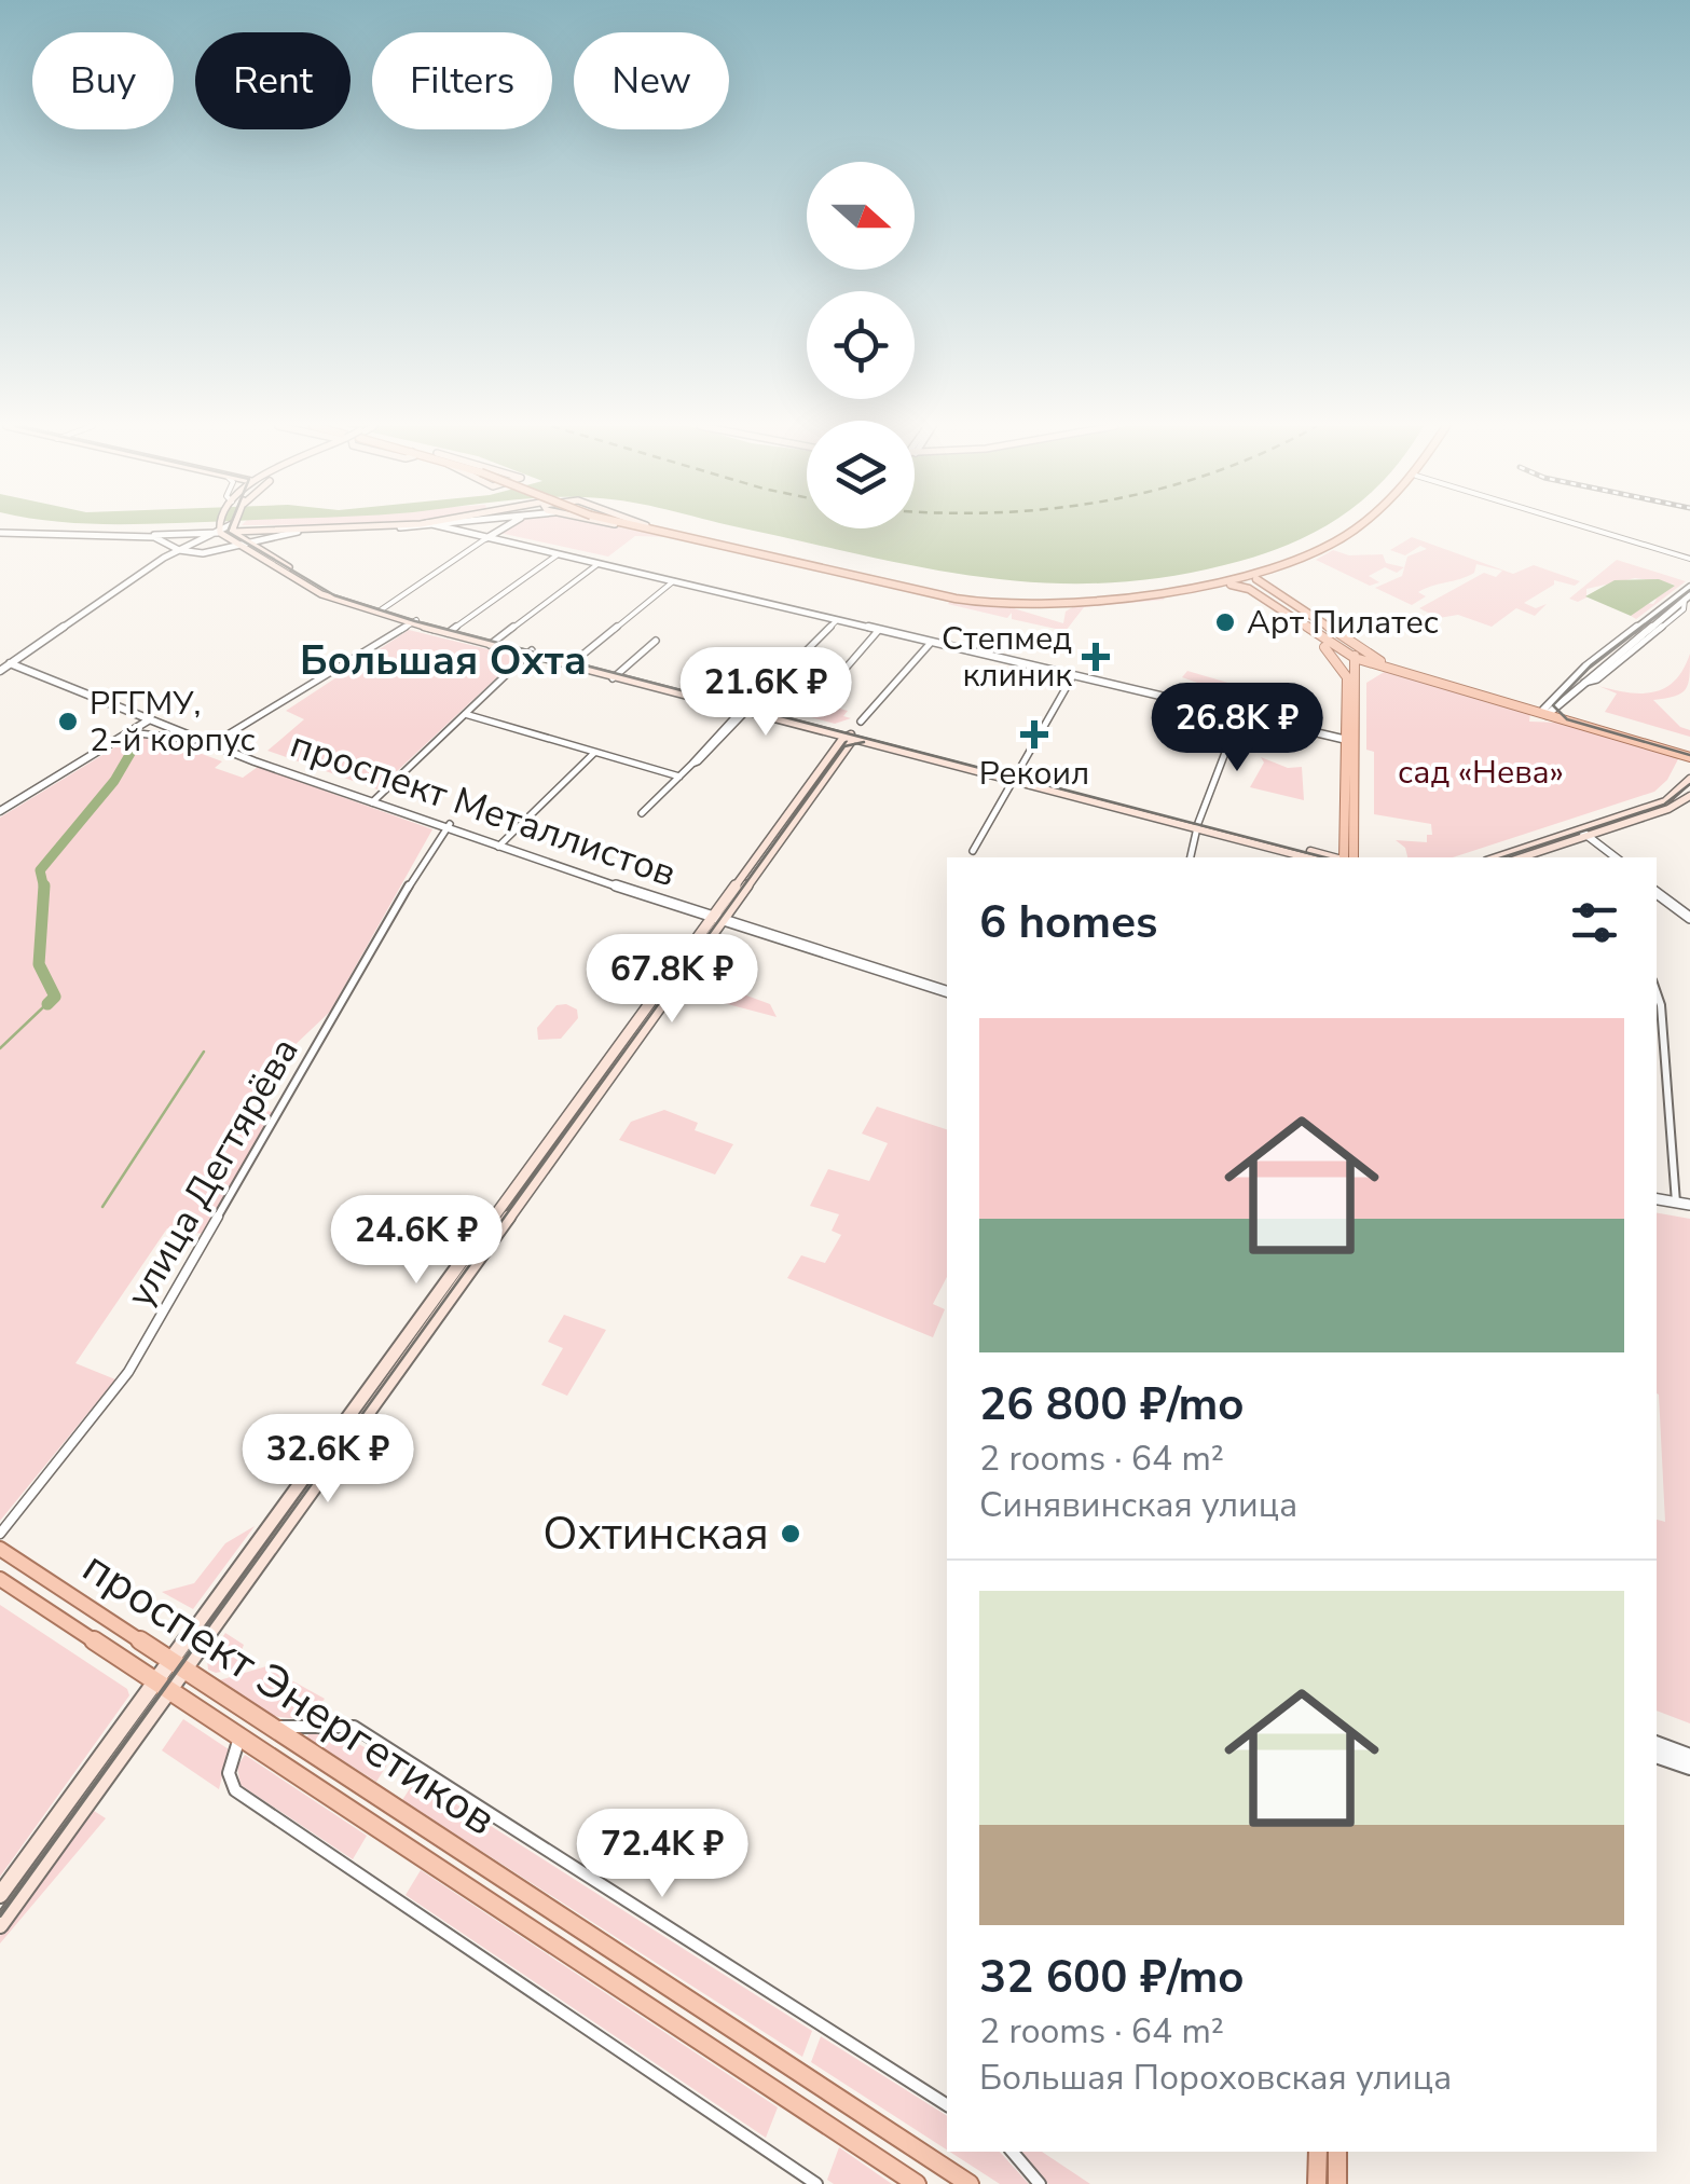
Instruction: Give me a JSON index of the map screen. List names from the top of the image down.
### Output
{
  "streets": {
    "main road": ["проспект Энергетиков"],
    "street": ["проспект Металлистов", "улица Дегтярёва"]
  },
  "crossings": [
    ["проспект Металлистов", "улица Дегтярёва"]
  ],
  "districts": ["Большая Охта"],
  "parks": ["сад «Нева»"],
  "places": {
    "other": ["Арт Пилатес", "РГГМУ, 2-й корпус", "Охтинская"],
    "health": ["Степмед клиник", "Рекоил"]
  },
  "north": "right",
  "page": {
    "chip": [
      "Buy",
      "Rent",
      "Filters",
      "New"
    ],
    "price": [
      "21.6K ₽",
      "26.8K ₽",
      "67.8K ₽",
      "24.6K ₽",
      "32.6K ₽",
      "72.4K ₽"
    ],
    "heading": "6 homes",
    "list": [
      {
        "name": "26 800 ₽/mo",
        "note": "2 rooms · 64 m² · Синявинская улица"
      },
      {
        "name": "32 600 ₽/mo",
        "note": "2 rooms · 64 m² · Большая Пороховская улица"
      }
    ]
  }
}
